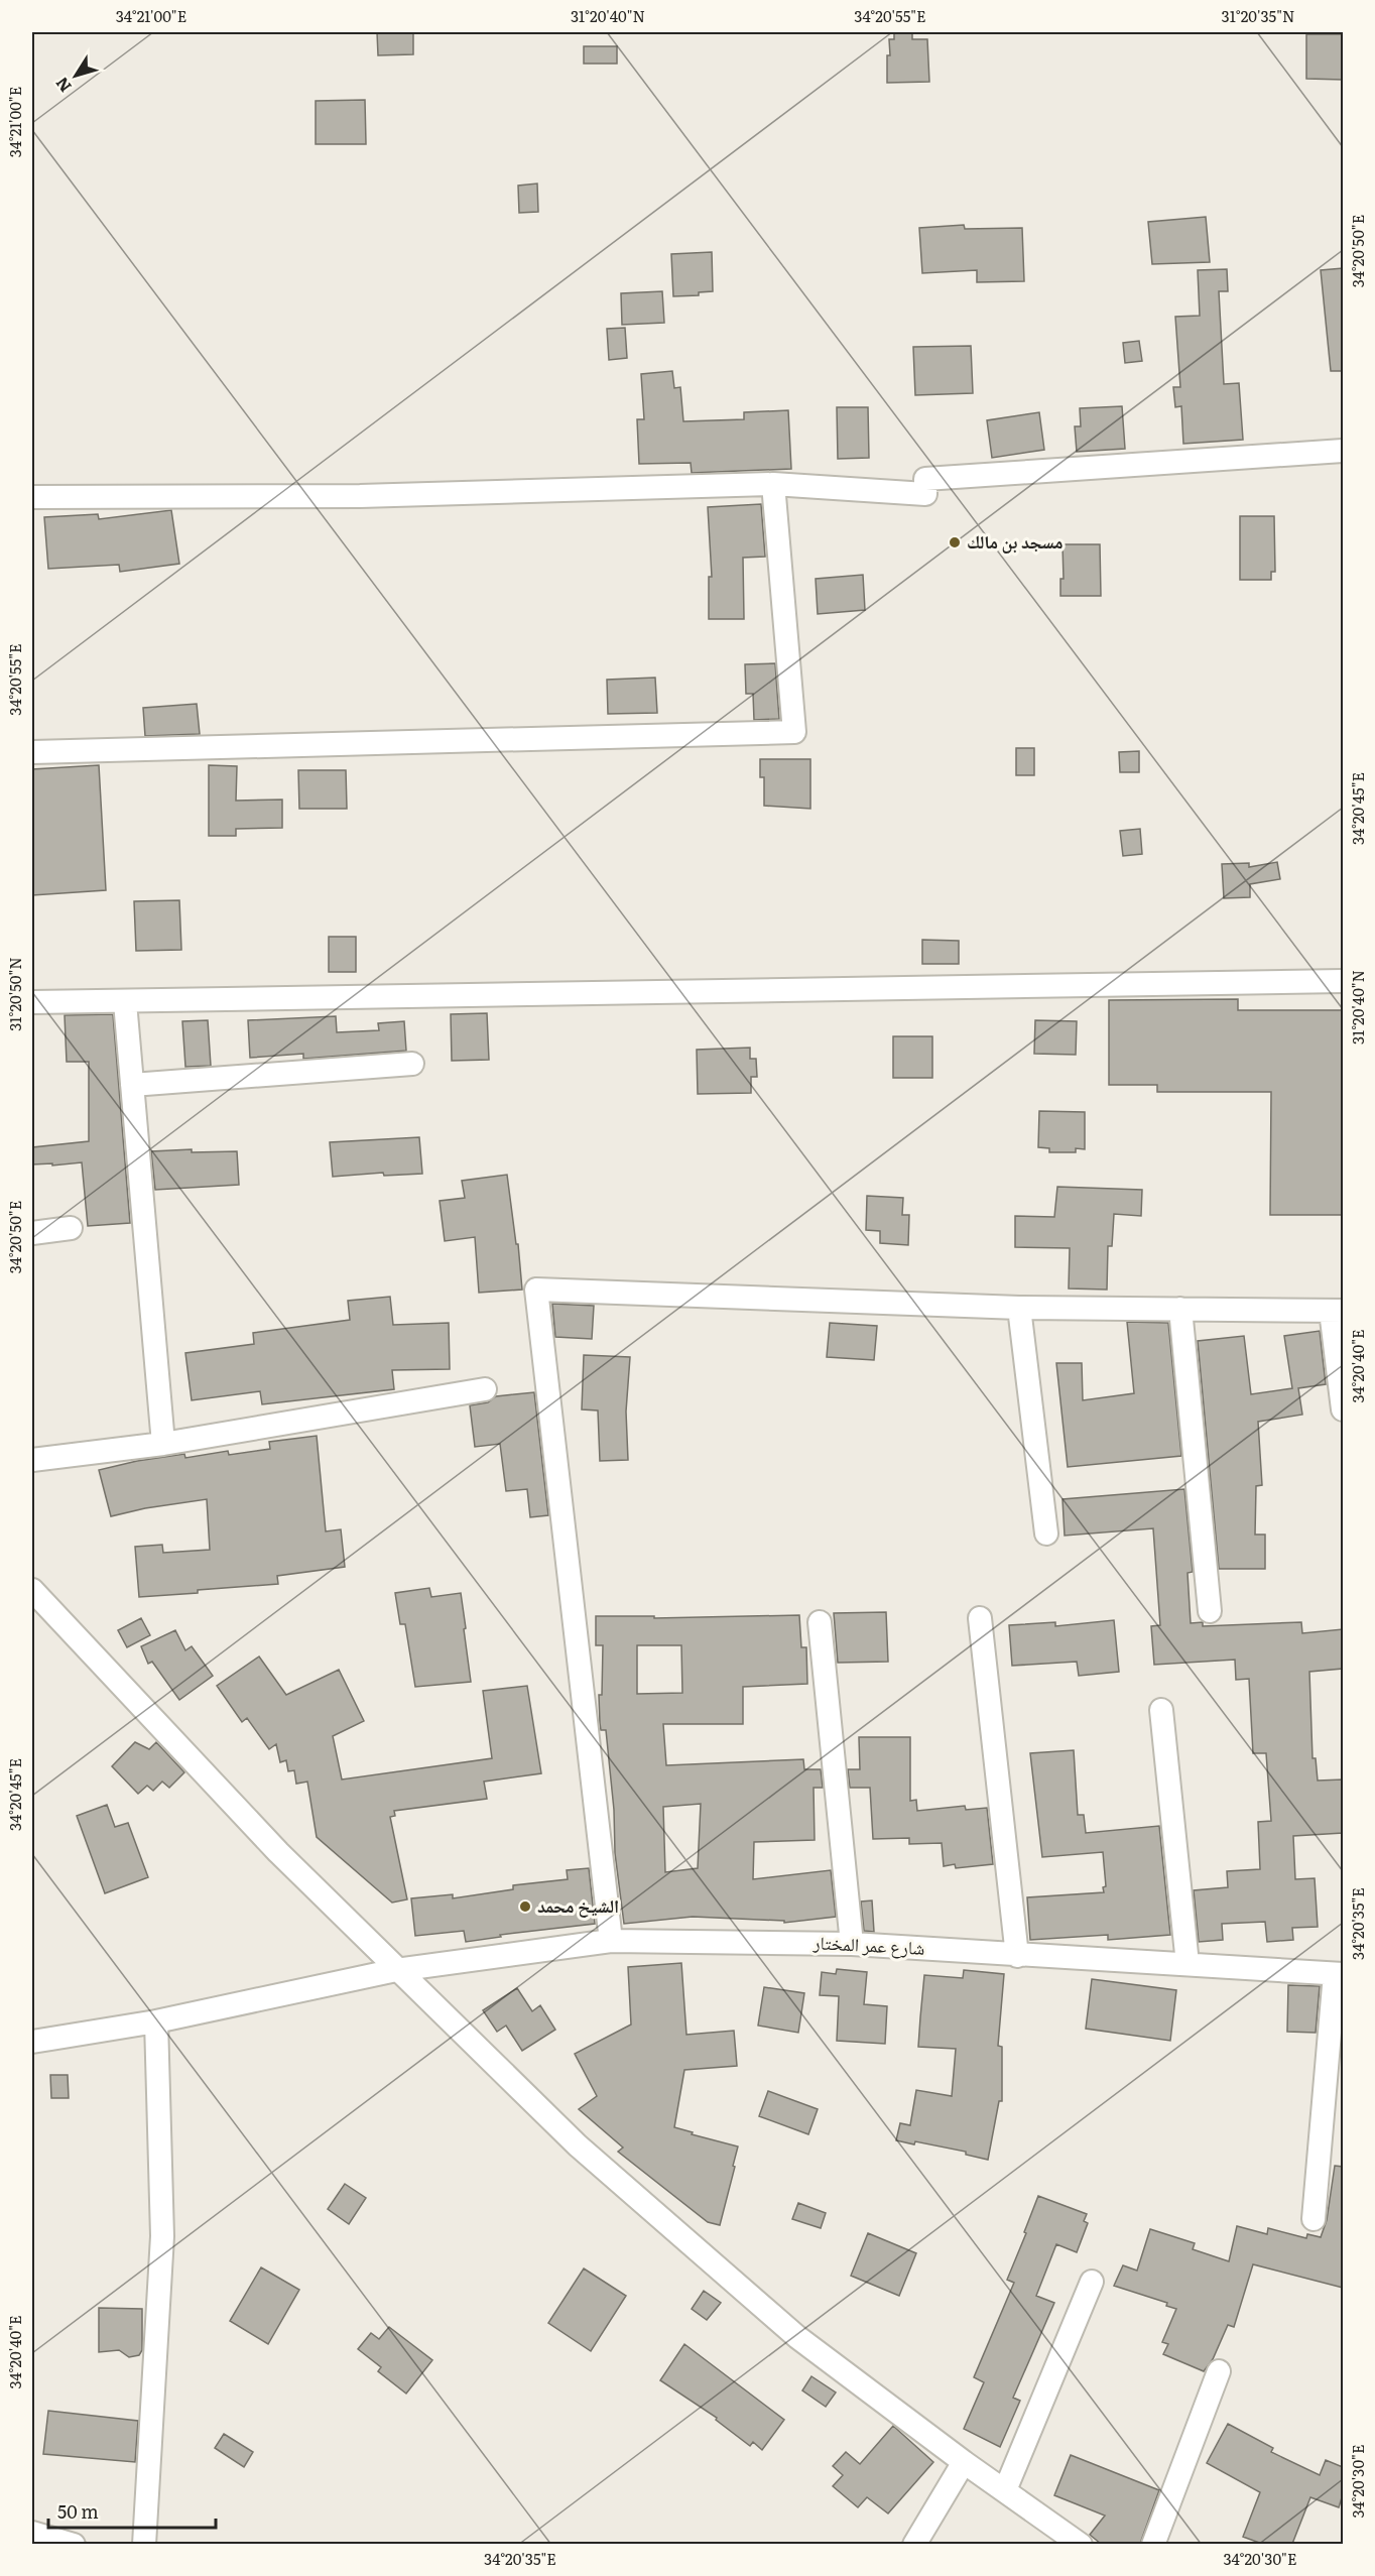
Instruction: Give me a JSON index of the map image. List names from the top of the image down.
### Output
{
  "streets": {
    "street": ["شارع عمر المختار"]
  },
  "places": ["مسجد بن مالك", "الشيخ محمد"],
  "scale_bar": "50 m",
  "north": "bottom left",
  "coordinates": [
    "34°21'00\"E",
    "31°20'40\"N",
    "34°20'55\"E",
    "31°20'35\"N",
    "34°20'50\"E",
    "34°20'45\"E",
    "31°20'50\"N",
    "34°20'40\"E",
    "34°20'35\"E",
    "34°20'30\"E"
  ]
}
